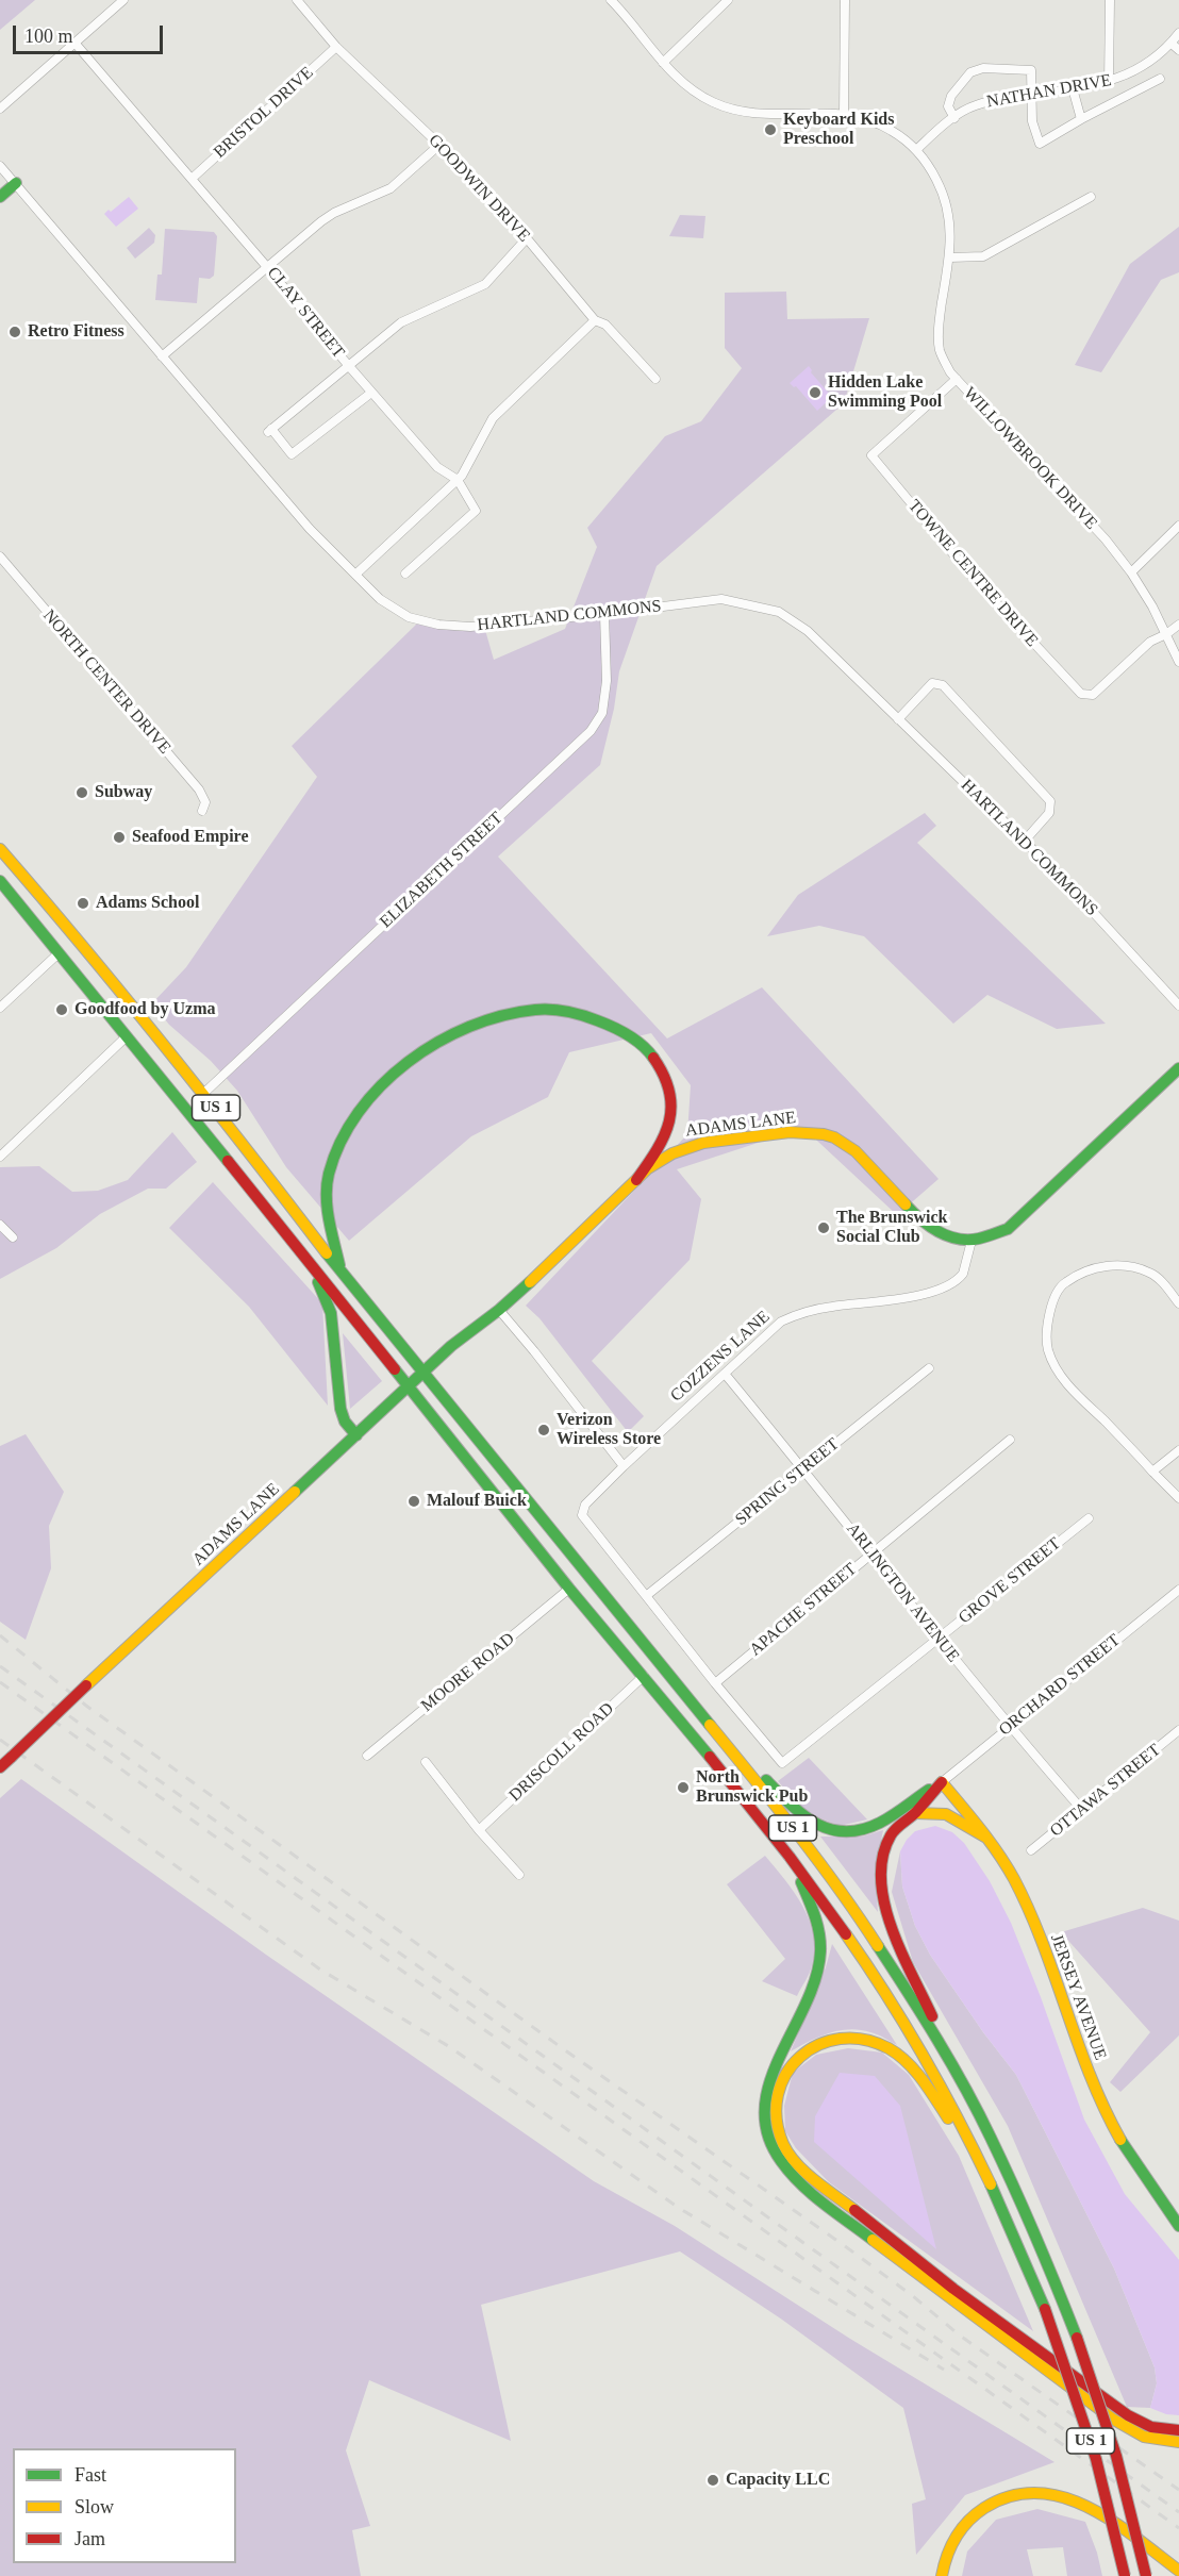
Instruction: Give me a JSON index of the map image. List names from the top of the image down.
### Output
{
  "streets": {
    "main road": ["US 1", "ADAMS LANE", "JERSEY AVENUE"],
    "street": [
      "NATHAN DRIVE",
      "BRISTOL DRIVE",
      "GOODWIN DRIVE",
      "CLAY STREET",
      "WILLOWBROOK DRIVE",
      "TOWNE CENTRE DRIVE",
      "HARTLAND COMMONS",
      "NORTH CENTER DRIVE",
      "ELIZABETH STREET",
      "COZZENS LANE",
      "SPRING STREET",
      "GROVE STREET",
      "ARLINGTON AVENUE",
      "APACHE STREET",
      "MOORE ROAD",
      "ORCHARD STREET",
      "DRISCOLL ROAD",
      "OTTAWA STREET"
    ]
  },
  "crossings": [
    ["NATHAN DRIVE", "WILLOWBROOK DRIVE"],
    ["BRISTOL DRIVE", "GOODWIN DRIVE"],
    ["BRISTOL DRIVE", "CLAY STREET"],
    ["WILLOWBROOK DRIVE", "TOWNE CENTRE DRIVE"],
    ["HARTLAND COMMONS", "ELIZABETH STREET"],
    ["ELIZABETH STREET", "US 1"],
    ["US 1", "ADAMS LANE"],
    ["US 1", "MOORE ROAD"],
    ["US 1", "DRISCOLL ROAD"],
    ["ADAMS LANE", "COZZENS LANE"],
    ["COZZENS LANE", "SPRING STREET"],
    ["COZZENS LANE", "GROVE STREET"],
    ["COZZENS LANE", "ARLINGTON AVENUE"],
    ["COZZENS LANE", "APACHE STREET"],
    ["SPRING STREET", "ARLINGTON AVENUE"],
    ["GROVE STREET", "ARLINGTON AVENUE"],
    ["ARLINGTON AVENUE", "APACHE STREET"],
    ["ARLINGTON AVENUE", "ORCHARD STREET"],
    ["ARLINGTON AVENUE", "OTTAWA STREET"],
    ["ORCHARD STREET", "JERSEY AVENUE"]
  ],
  "places": [
    "Keyboard Kids Preschool",
    "Retro Fitness",
    "Hidden Lake Swimming Pool",
    "Subway",
    "Seafood Empire",
    "Adams School",
    "Goodfood by Uzma",
    "The Brunswick Social Club",
    "Verizon Wireless Store",
    "Malouf Buick",
    "North Brunswick Pub",
    "Capacity LLC"
  ],
  "legend": ["Fast", "Slow", "Jam"],
  "scale_bar": "100 m"
}
